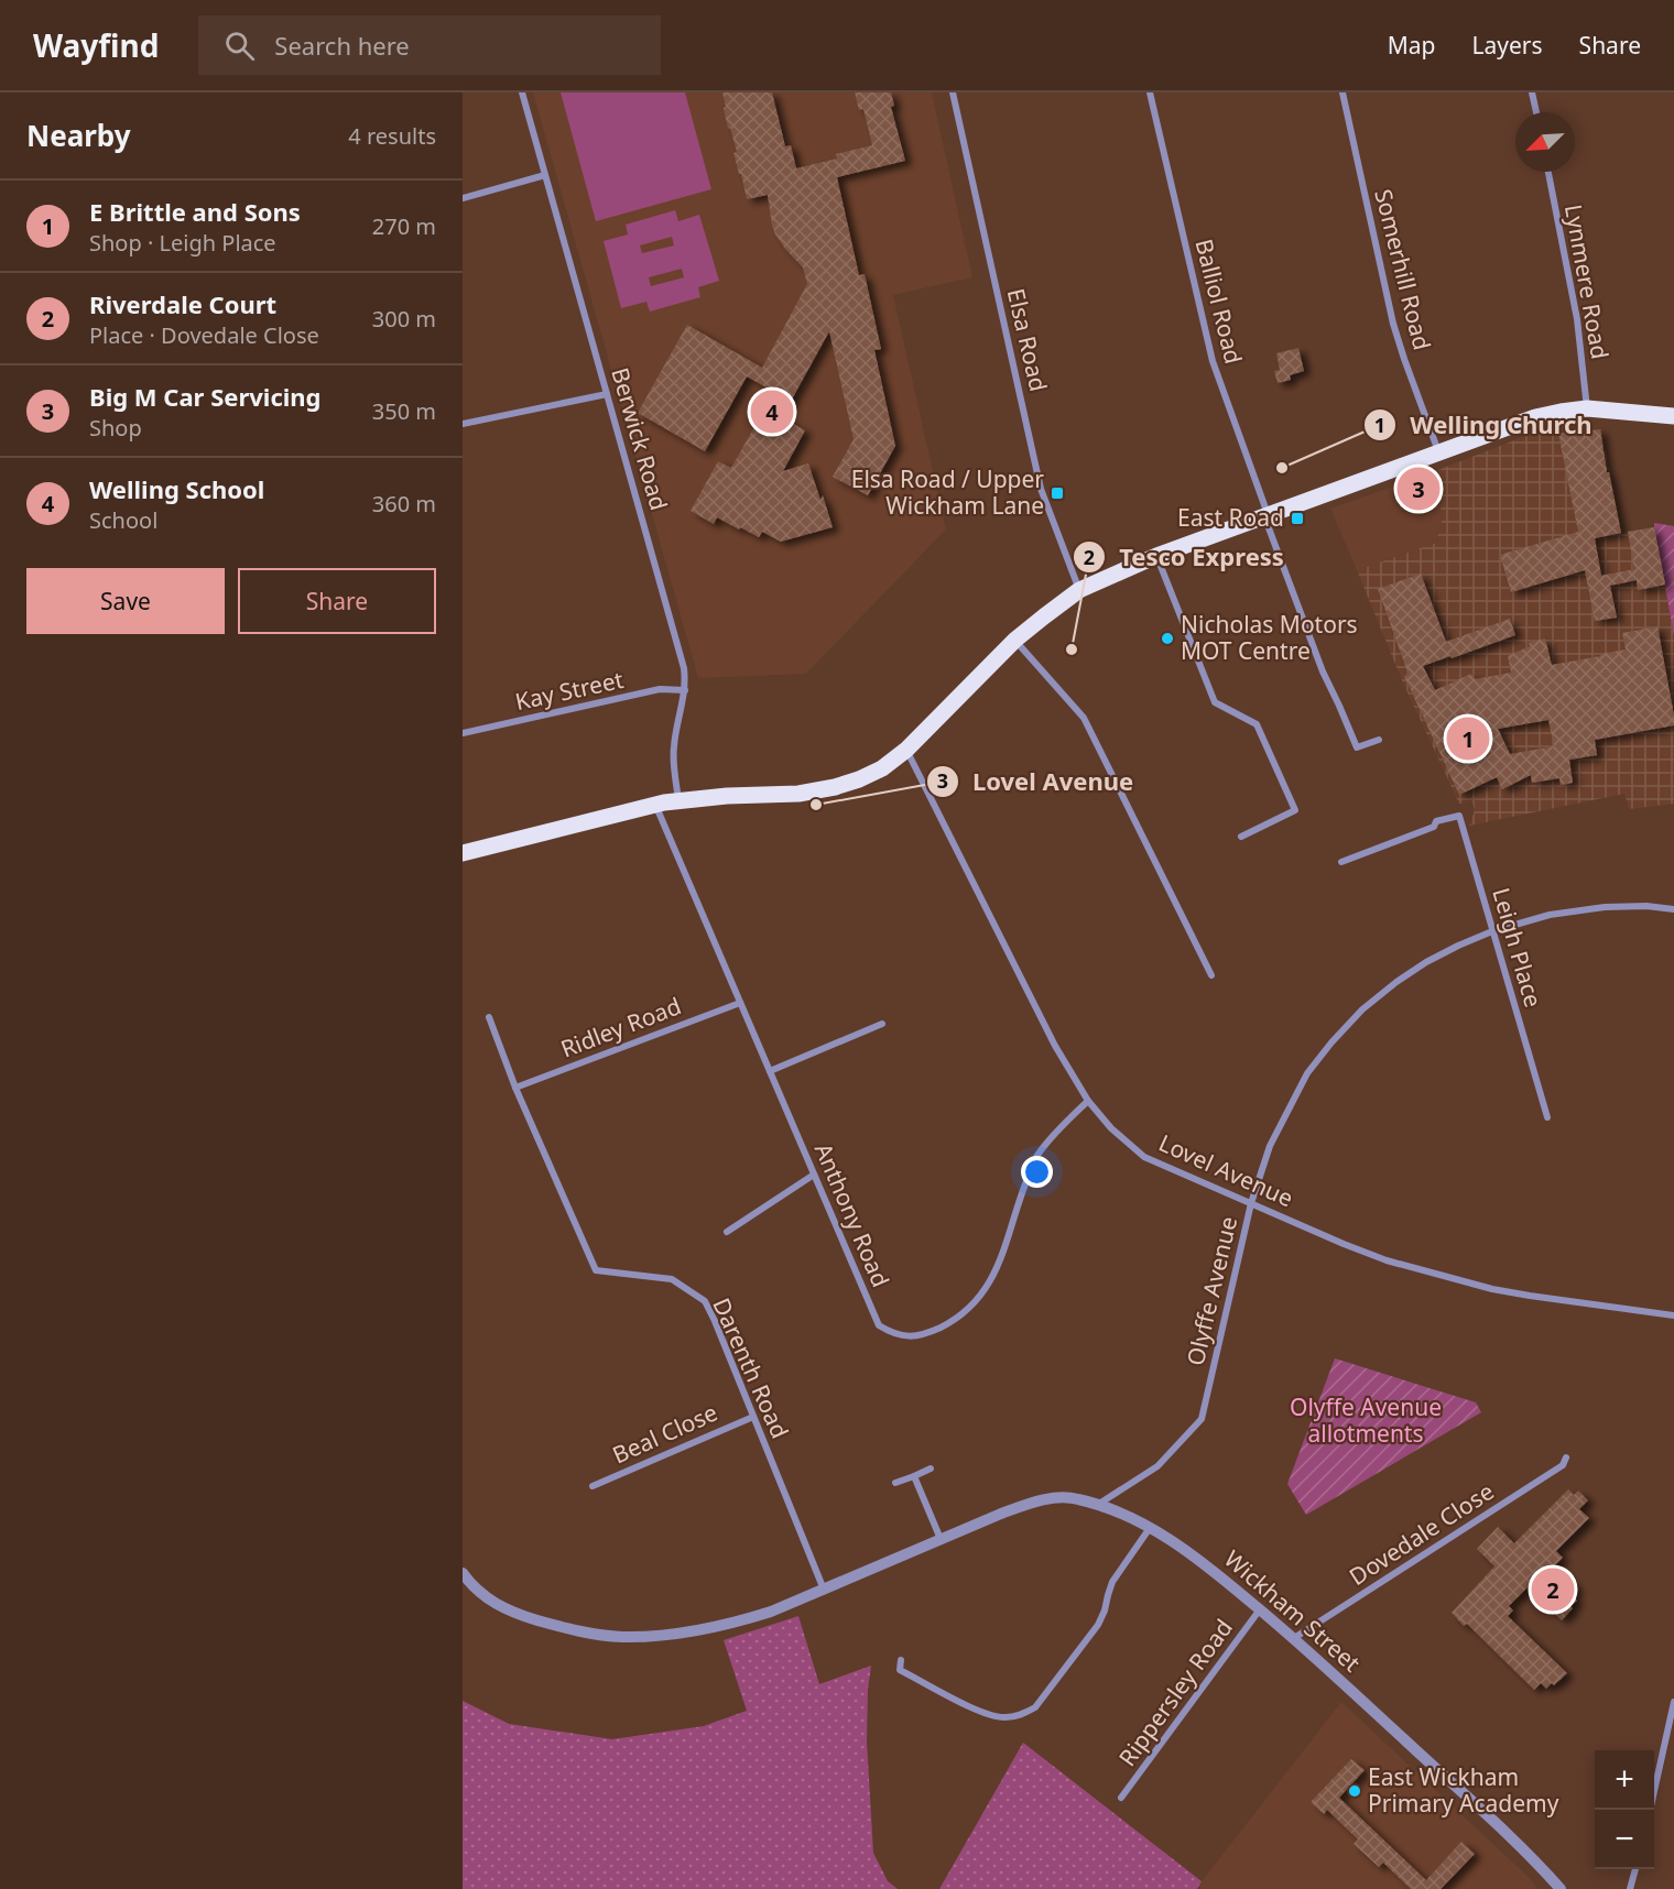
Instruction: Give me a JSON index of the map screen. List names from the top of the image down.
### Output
{
  "streets": {
    "street": [
      "Somerhill Road",
      "Lynmere Road",
      "Balliol Road",
      "Elsa Road",
      "Berwick Road",
      "Kay Street",
      "Leigh Place",
      "Ridley Road",
      "Lovel Avenue",
      "Anthony Road",
      "Olyffe Avenue",
      "Darenth Road",
      "Beal Close",
      "Dovedale Close",
      "Wickham Street",
      "Rippersley Road"
    ]
  },
  "crossings": [
    ["Berwick Road", "Kay Street"],
    ["Leigh Place", "Olyffe Avenue"],
    ["Ridley Road", "Anthony Road"],
    ["Ridley Road", "Darenth Road"],
    ["Lovel Avenue", "Anthony Road"],
    ["Lovel Avenue", "Olyffe Avenue"],
    ["Olyffe Avenue", "Wickham Street"],
    ["Darenth Road", "Beal Close"],
    ["Darenth Road", "Wickham Street"],
    ["Dovedale Close", "Wickham Street"],
    ["Wickham Street", "Rippersley Road"]
  ],
  "parks": ["Olyffe Avenue allotments"],
  "places": {
    "other": [
      "Welling Church",
      "Nicholas Motors MOT Centre",
      "Tesco Express",
      "Lovel Avenue",
      "East Wickham Primary Academy"
    ],
    "transit": ["Elsa Road / Upper Wickham Lane", "East Road"]
  },
  "north": "bottom left",
  "page": {
    "header": "Wayfind",
    "search": "Search here",
    "nav": ["Map", "Layers", "Share"],
    "heading": ["Nearby", "4 results"],
    "list": [
      {
        "mark": "1",
        "name": "E Brittle and Sons",
        "note": "Shop · Leigh Place",
        "value": "270 m"
      },
      {
        "mark": "2",
        "name": "Riverdale Court",
        "note": "Place · Dovedale Close",
        "value": "300 m"
      },
      {
        "mark": "3",
        "name": "Big M Car Servicing",
        "note": "Shop",
        "value": "350 m"
      },
      {
        "mark": "4",
        "name": "Welling School",
        "note": "School",
        "value": "360 m"
      }
    ],
    "pins": [
      "4",
      "3",
      "1",
      "2"
    ],
    "buttons": ["Save", "Share"],
    "map_buttons": ["+", "−"]
  }
}
